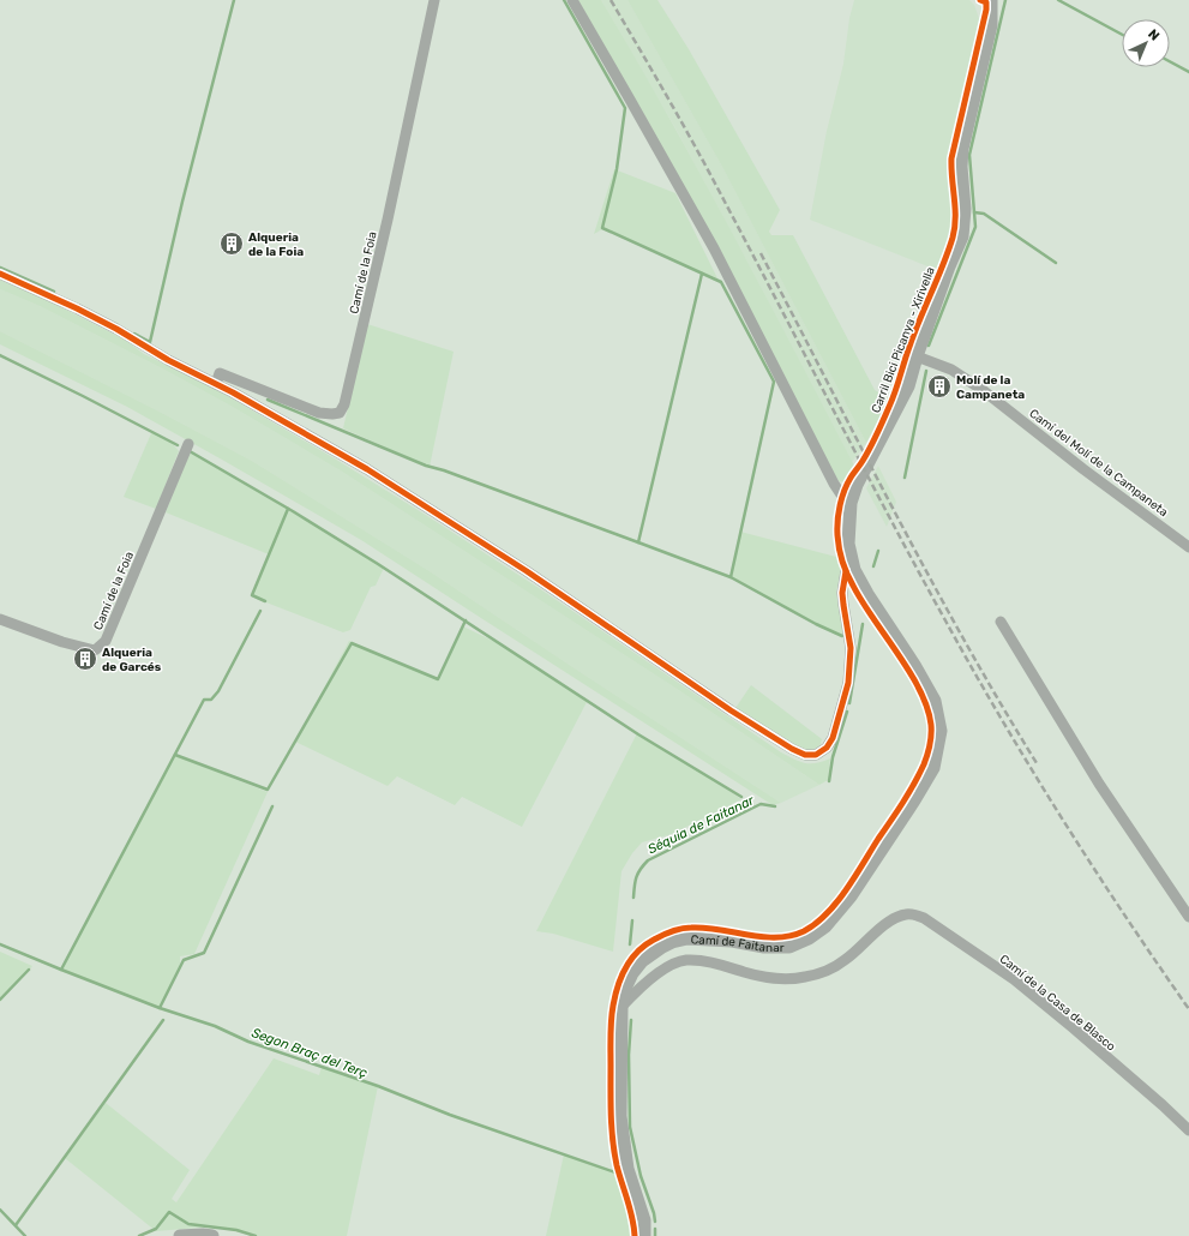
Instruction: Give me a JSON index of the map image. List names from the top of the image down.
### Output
{
  "streets": {
    "street": [
      "Camí de la Foia",
      "Camí del Molí de la Campaneta",
      "Camí de Faitanar",
      "Camí de la Casa de Blasco"
    ],
    "cycle path": ["Carril Bici Picanya - Xirivella"]
  },
  "crossings": [
    ["Camí del Molí de la Campaneta", "Camí de Faitanar"],
    ["Camí de Faitanar", "Camí de la Casa de Blasco"]
  ],
  "water": ["Séquia de Faitanar", "Segon Braç del Terç"],
  "places": {
    "building": ["Alqueria de la Foia", "Molí de la Campaneta", "Alqueria de Garcés"]
  },
  "north": "top right"
}
